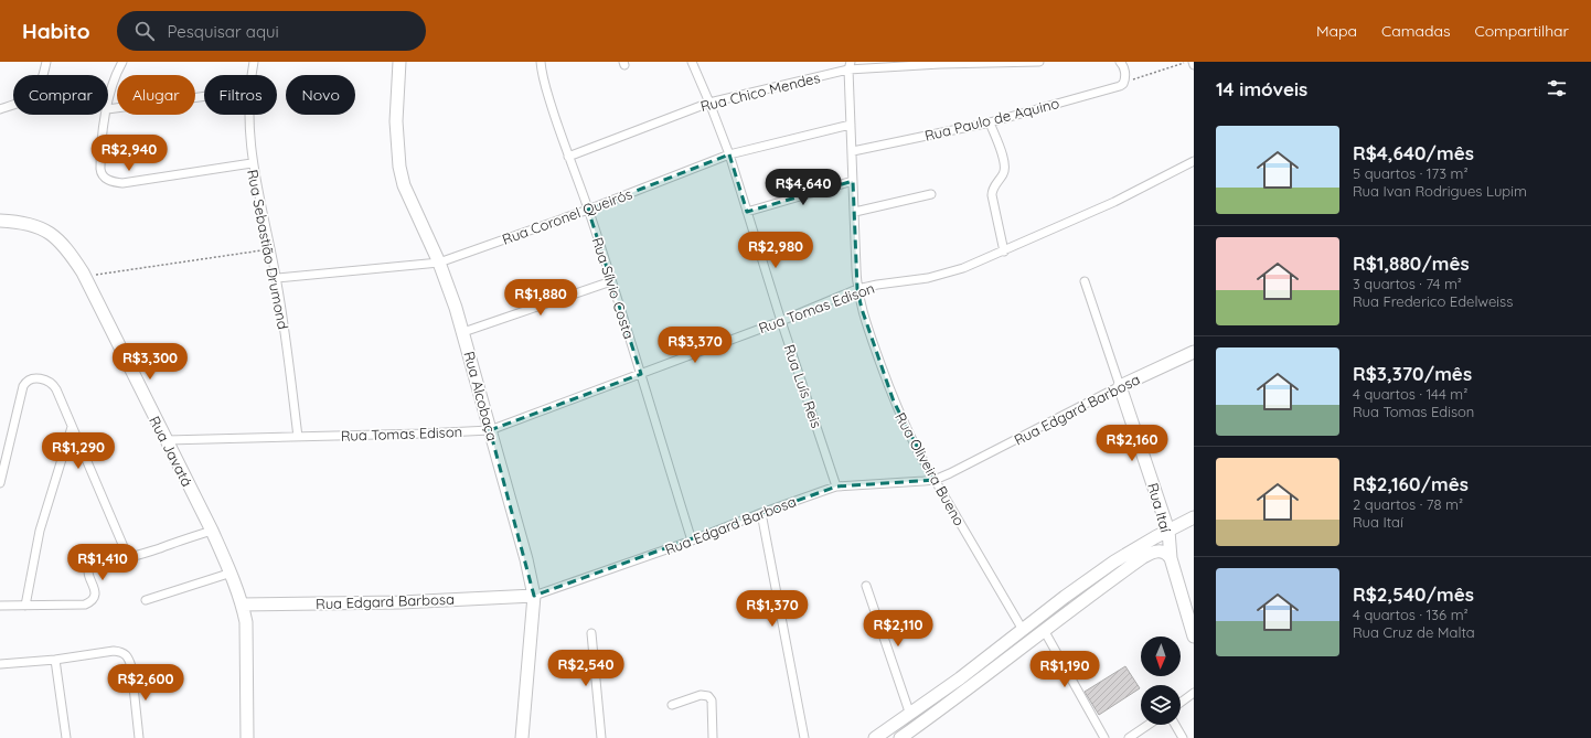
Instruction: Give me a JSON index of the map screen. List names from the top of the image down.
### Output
{
  "streets": {
    "main road": [
      "Rua Alcobaça",
      "Rua Edgard Barbosa",
      "Rua Javatá",
      "Rua Itaí"
    ],
    "street": [
      "Rua Chico Mendes",
      "Rua Paulo de Aquino",
      "Rua Coronel Queirós",
      "Rua Sebastião Drumond",
      "Rua Sílvio Costa",
      "Rua Tomas Edison",
      "Rua Luís Reis",
      "Rua Oliveira Bueno"
    ]
  },
  "crossings": [
    ["Rua Chico Mendes", "Rua Sílvio Costa"],
    ["Rua Chico Mendes", "Rua Luís Reis"],
    ["Rua Chico Mendes", "Rua Oliveira Bueno"],
    ["Rua Paulo de Aquino", "Rua Oliveira Bueno"],
    ["Rua Coronel Queirós", "Rua Sebastião Drumond"],
    ["Rua Coronel Queirós", "Rua Sílvio Costa"],
    ["Rua Coronel Queirós", "Rua Luís Reis"],
    ["Rua Coronel Queirós", "Rua Alcobaça"],
    ["Rua Coronel Queirós", "Rua Oliveira Bueno"],
    ["Rua Sebastião Drumond", "Rua Tomas Edison"],
    ["Rua Sílvio Costa", "Rua Tomas Edison"],
    ["Rua Sílvio Costa", "Rua Edgard Barbosa"],
    ["Rua Tomas Edison", "Rua Luís Reis"],
    ["Rua Tomas Edison", "Rua Alcobaça"],
    ["Rua Tomas Edison", "Rua Javatá"],
    ["Rua Tomas Edison", "Rua Oliveira Bueno"],
    ["Rua Luís Reis", "Rua Edgard Barbosa"],
    ["Rua Alcobaça", "Rua Edgard Barbosa"],
    ["Rua Edgard Barbosa", "Rua Javatá"],
    ["Rua Edgard Barbosa", "Rua Oliveira Bueno"],
    ["Rua Edgard Barbosa", "Rua Itaí"]
  ],
  "north": "bottom",
  "page": {
    "header": "Habito",
    "search": "Pesquisar aqui",
    "nav": ["Mapa", "Camadas", "Compartilhar"],
    "heading": "14 imóveis",
    "chip": [
      "Comprar",
      "Alugar",
      "Filtros",
      "Novo"
    ],
    "list": [
      {
        "name": "R$4,640/mês",
        "note": "5 quartos · 173 m² · Rua Ivan Rodrigues Lupim"
      },
      {
        "name": "R$1,880/mês",
        "note": "3 quartos · 74 m² · Rua Frederico Edelweiss"
      },
      {
        "name": "R$3,370/mês",
        "note": "4 quartos · 144 m² · Rua Tomas Edison"
      },
      {
        "name": "R$2,160/mês",
        "note": "2 quartos · 78 m² · Rua Itaí"
      },
      {
        "name": "R$2,540/mês",
        "note": "4 quartos · 136 m² · Rua Cruz de Malta"
      }
    ],
    "price": [
      "R$2,940",
      "R$4,640",
      "R$2,980",
      "R$1,880",
      "R$3,370",
      "R$3,300",
      "R$2,160",
      "R$1,290",
      "R$1,410",
      "R$1,370",
      "R$2,110",
      "R$2,540",
      "R$1,190",
      "R$2,600"
    ]
  }
}
